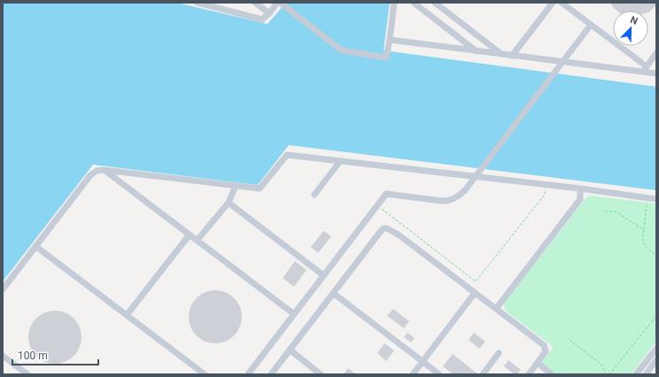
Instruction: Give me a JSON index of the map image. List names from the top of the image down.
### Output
{
  "scale_bar": "100 m",
  "north": "top right"
}
